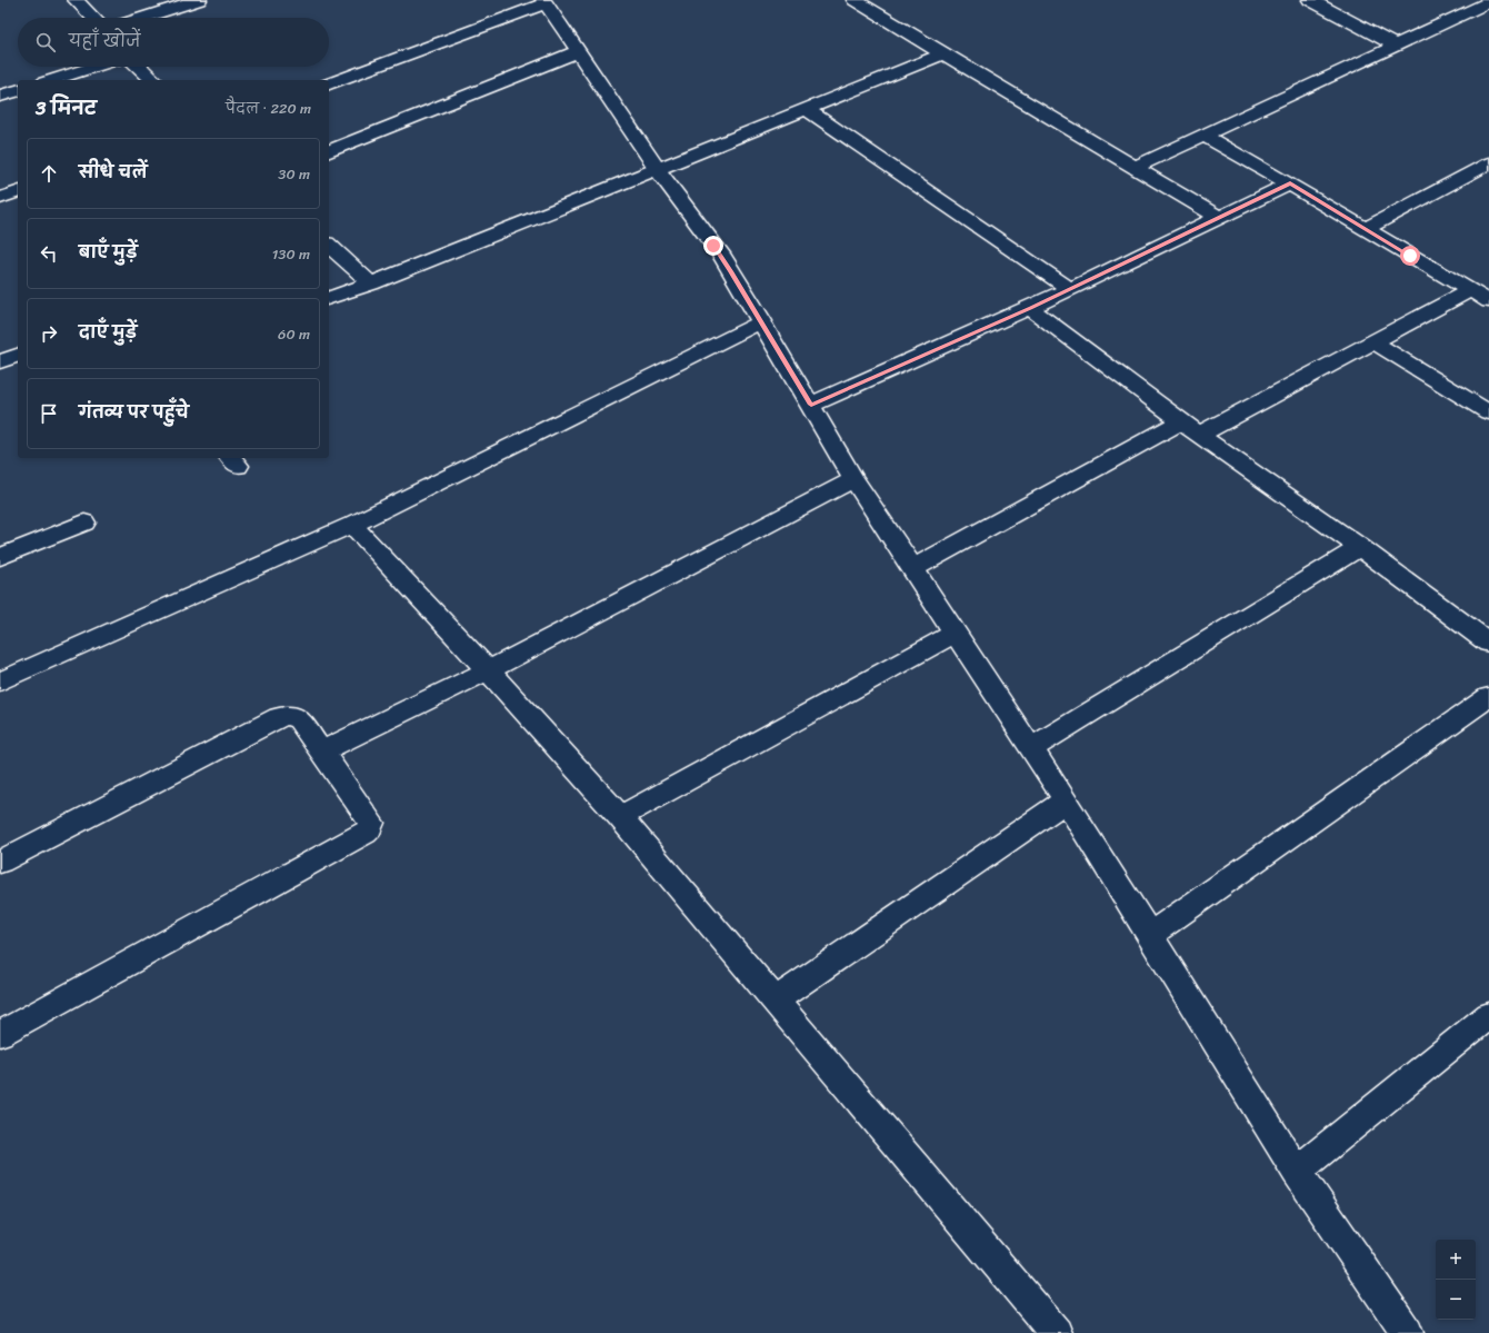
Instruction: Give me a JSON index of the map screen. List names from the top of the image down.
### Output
{
  "page": {
    "search": "यहाँ खोजें",
    "heading": ["3 मिनट", "पैदल · 220 m"],
    "list": [
      ["सीधे चलें", "30 m"],
      ["बाएँ मुड़ें", "130 m"],
      ["दाएँ मुड़ें", "60 m"],
      "गंतव्य पर पहुँचे"
    ],
    "map_buttons": ["+", "−"]
  }
}
